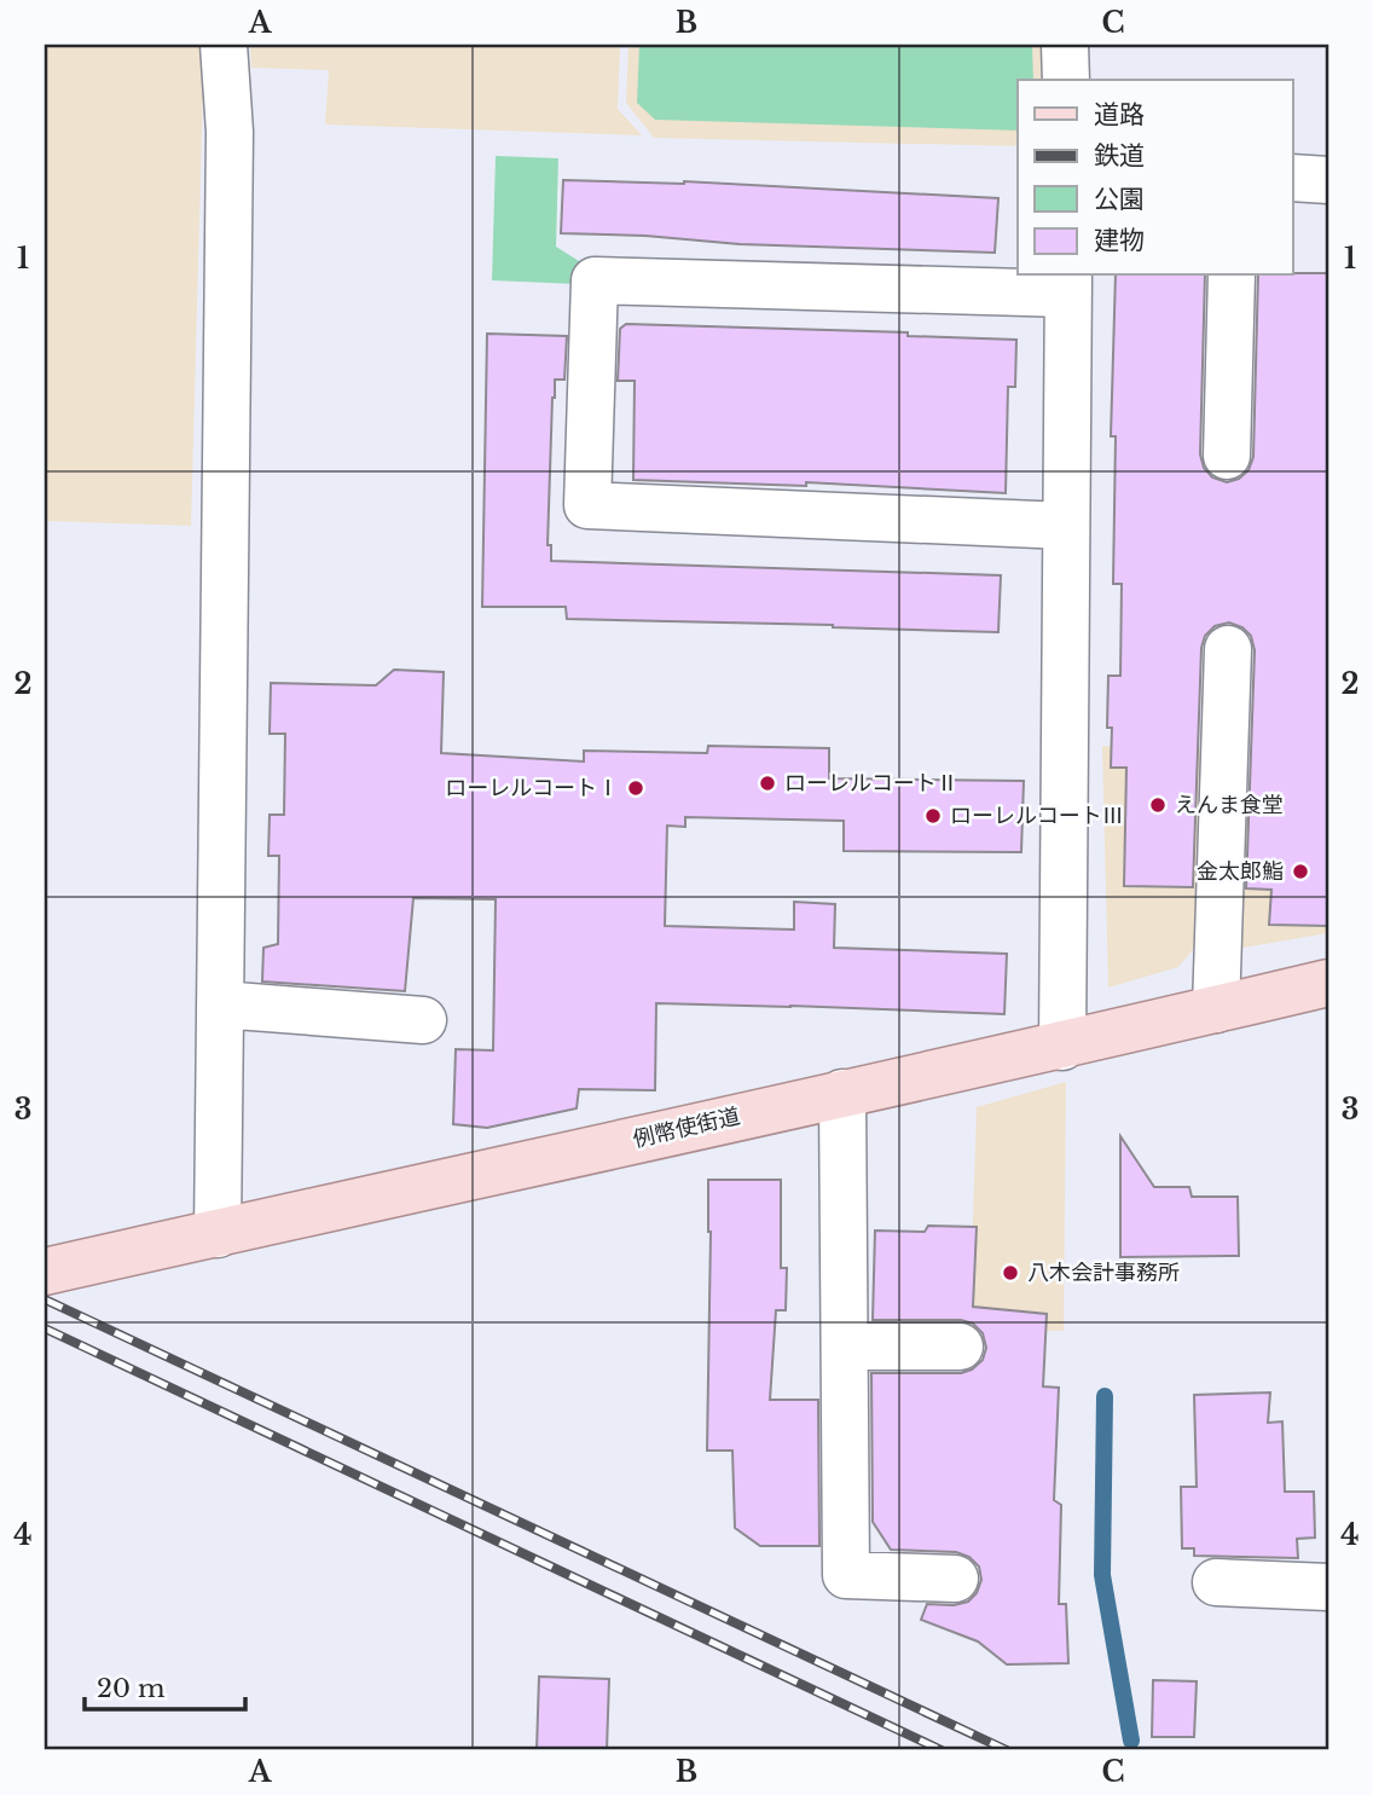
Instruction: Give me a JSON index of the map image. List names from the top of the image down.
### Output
{
  "streets": {
    "main road": ["例幣使街道"]
  },
  "places": [
    "ローレルコートⅡ",
    "ローレルコートⅠ",
    "えんま食堂",
    "ローレルコートⅢ",
    "金太郎鮨",
    "八木会計事務所"
  ],
  "legend": [
    "道路",
    "鉄道",
    "公園",
    "建物"
  ],
  "scale_bar": "20 m",
  "grid": {
    "columns": ["A", "B", "C"],
    "rows": [
      "1",
      "2",
      "3",
      "4"
    ]
  }
}
